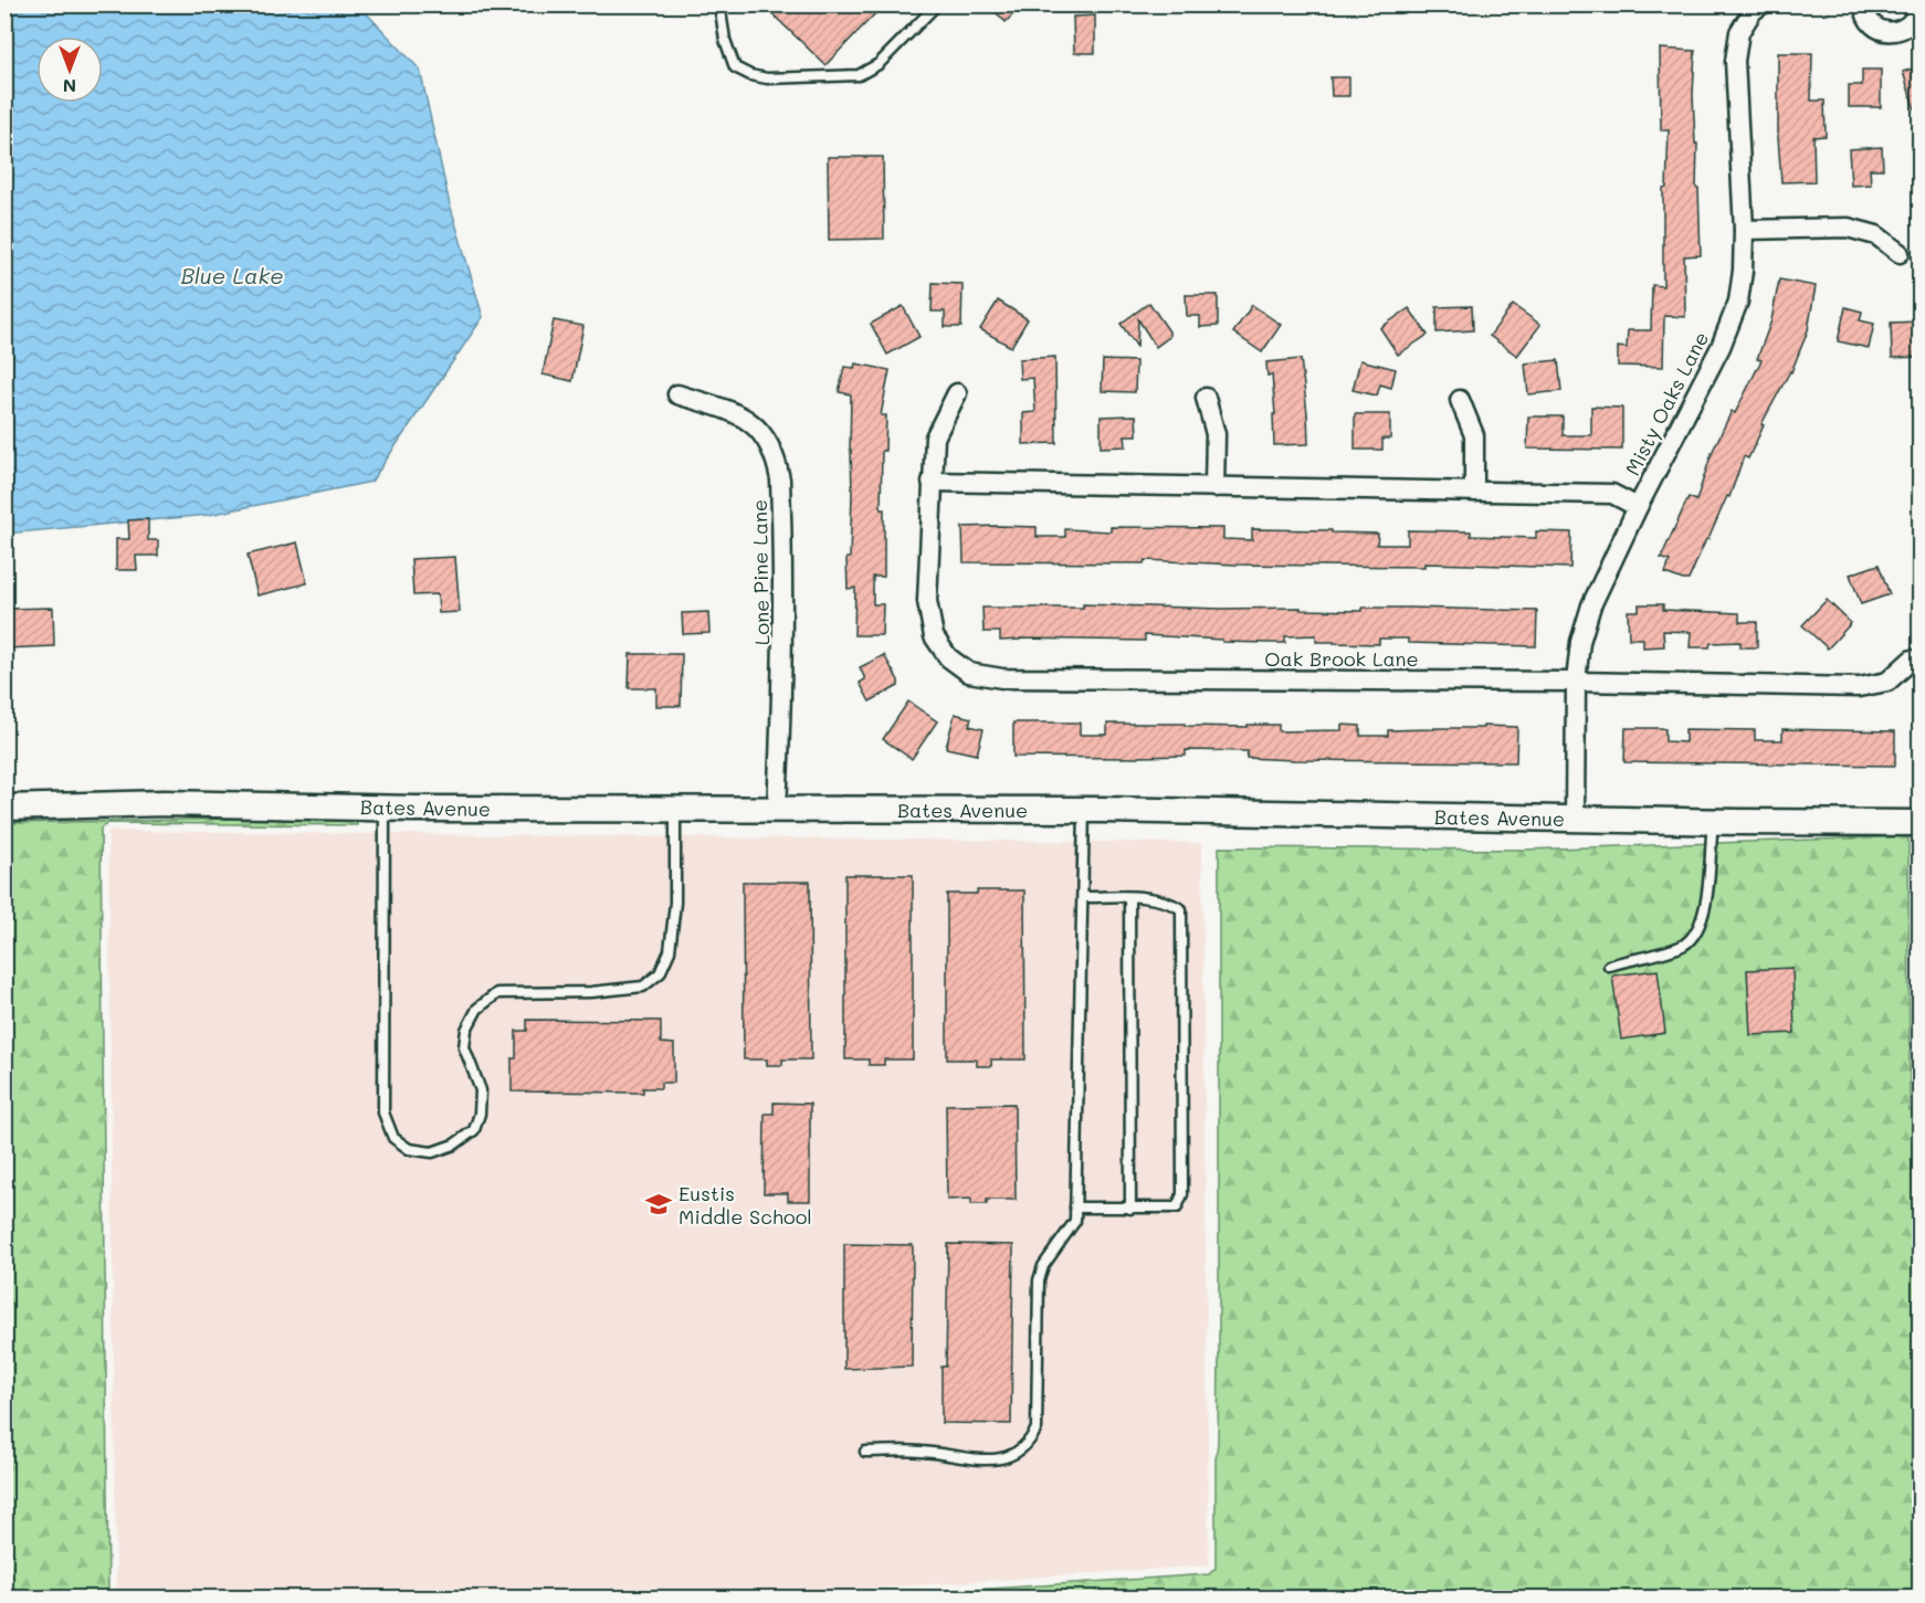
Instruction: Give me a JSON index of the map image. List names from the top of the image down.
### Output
{
  "streets": {
    "street": [
      "Misty Oaks Lane",
      "Lone Pine Lane",
      "Oak Brook Lane",
      "Bates Avenue"
    ]
  },
  "crossings": [
    ["Misty Oaks Lane", "Oak Brook Lane"],
    ["Misty Oaks Lane", "Bates Avenue"],
    ["Lone Pine Lane", "Bates Avenue"]
  ],
  "water": ["Blue Lake"],
  "places": {
    "school or university": ["Eustis Middle School"]
  },
  "north": "bottom"
}
